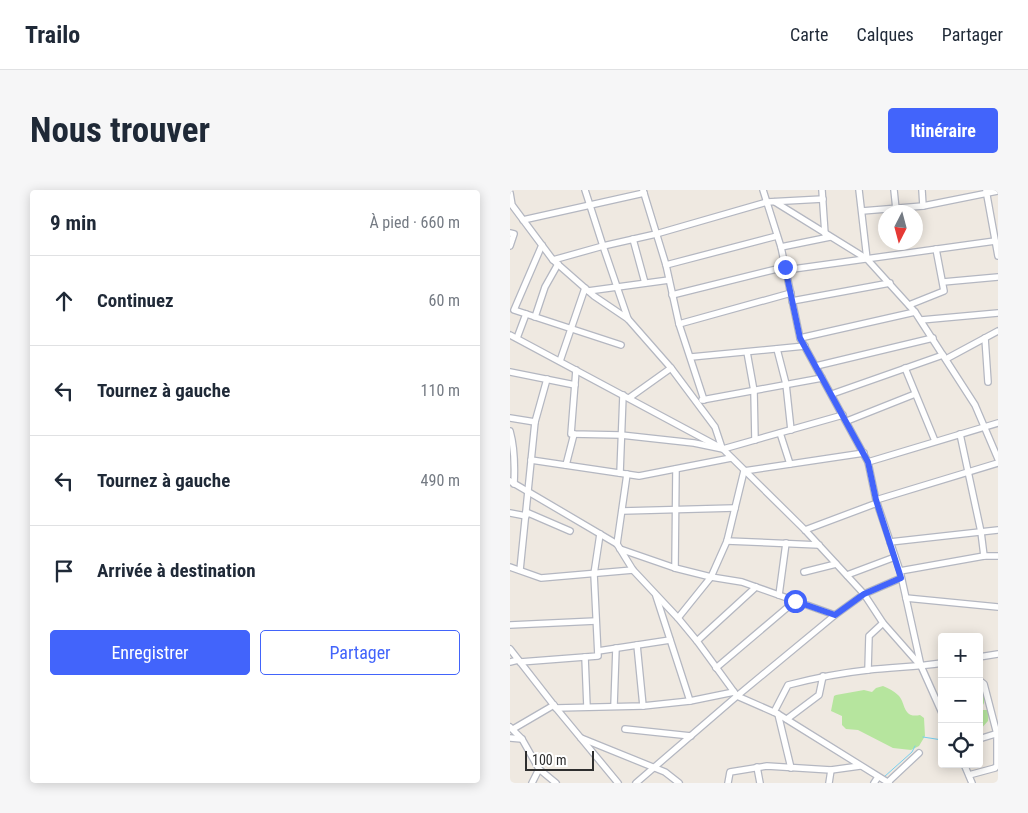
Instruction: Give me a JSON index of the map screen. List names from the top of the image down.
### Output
{
  "scale_bar": "100 m",
  "north": "bottom",
  "page": {
    "header": "Trailo",
    "nav": ["Carte", "Calques", "Partager"],
    "buttons": [
      "Itinéraire",
      ["Enregistrer", "Partager"]
    ],
    "title": "Nous trouver",
    "heading": ["9 min", "À pied · 660 m"],
    "list": [
      ["Continuez", "60 m"],
      ["Tournez à gauche", "110 m"],
      ["Tournez à gauche", "490 m"],
      "Arrivée à destination"
    ],
    "map_buttons": ["+", "−"],
    "scale": "100 m"
  }
}
